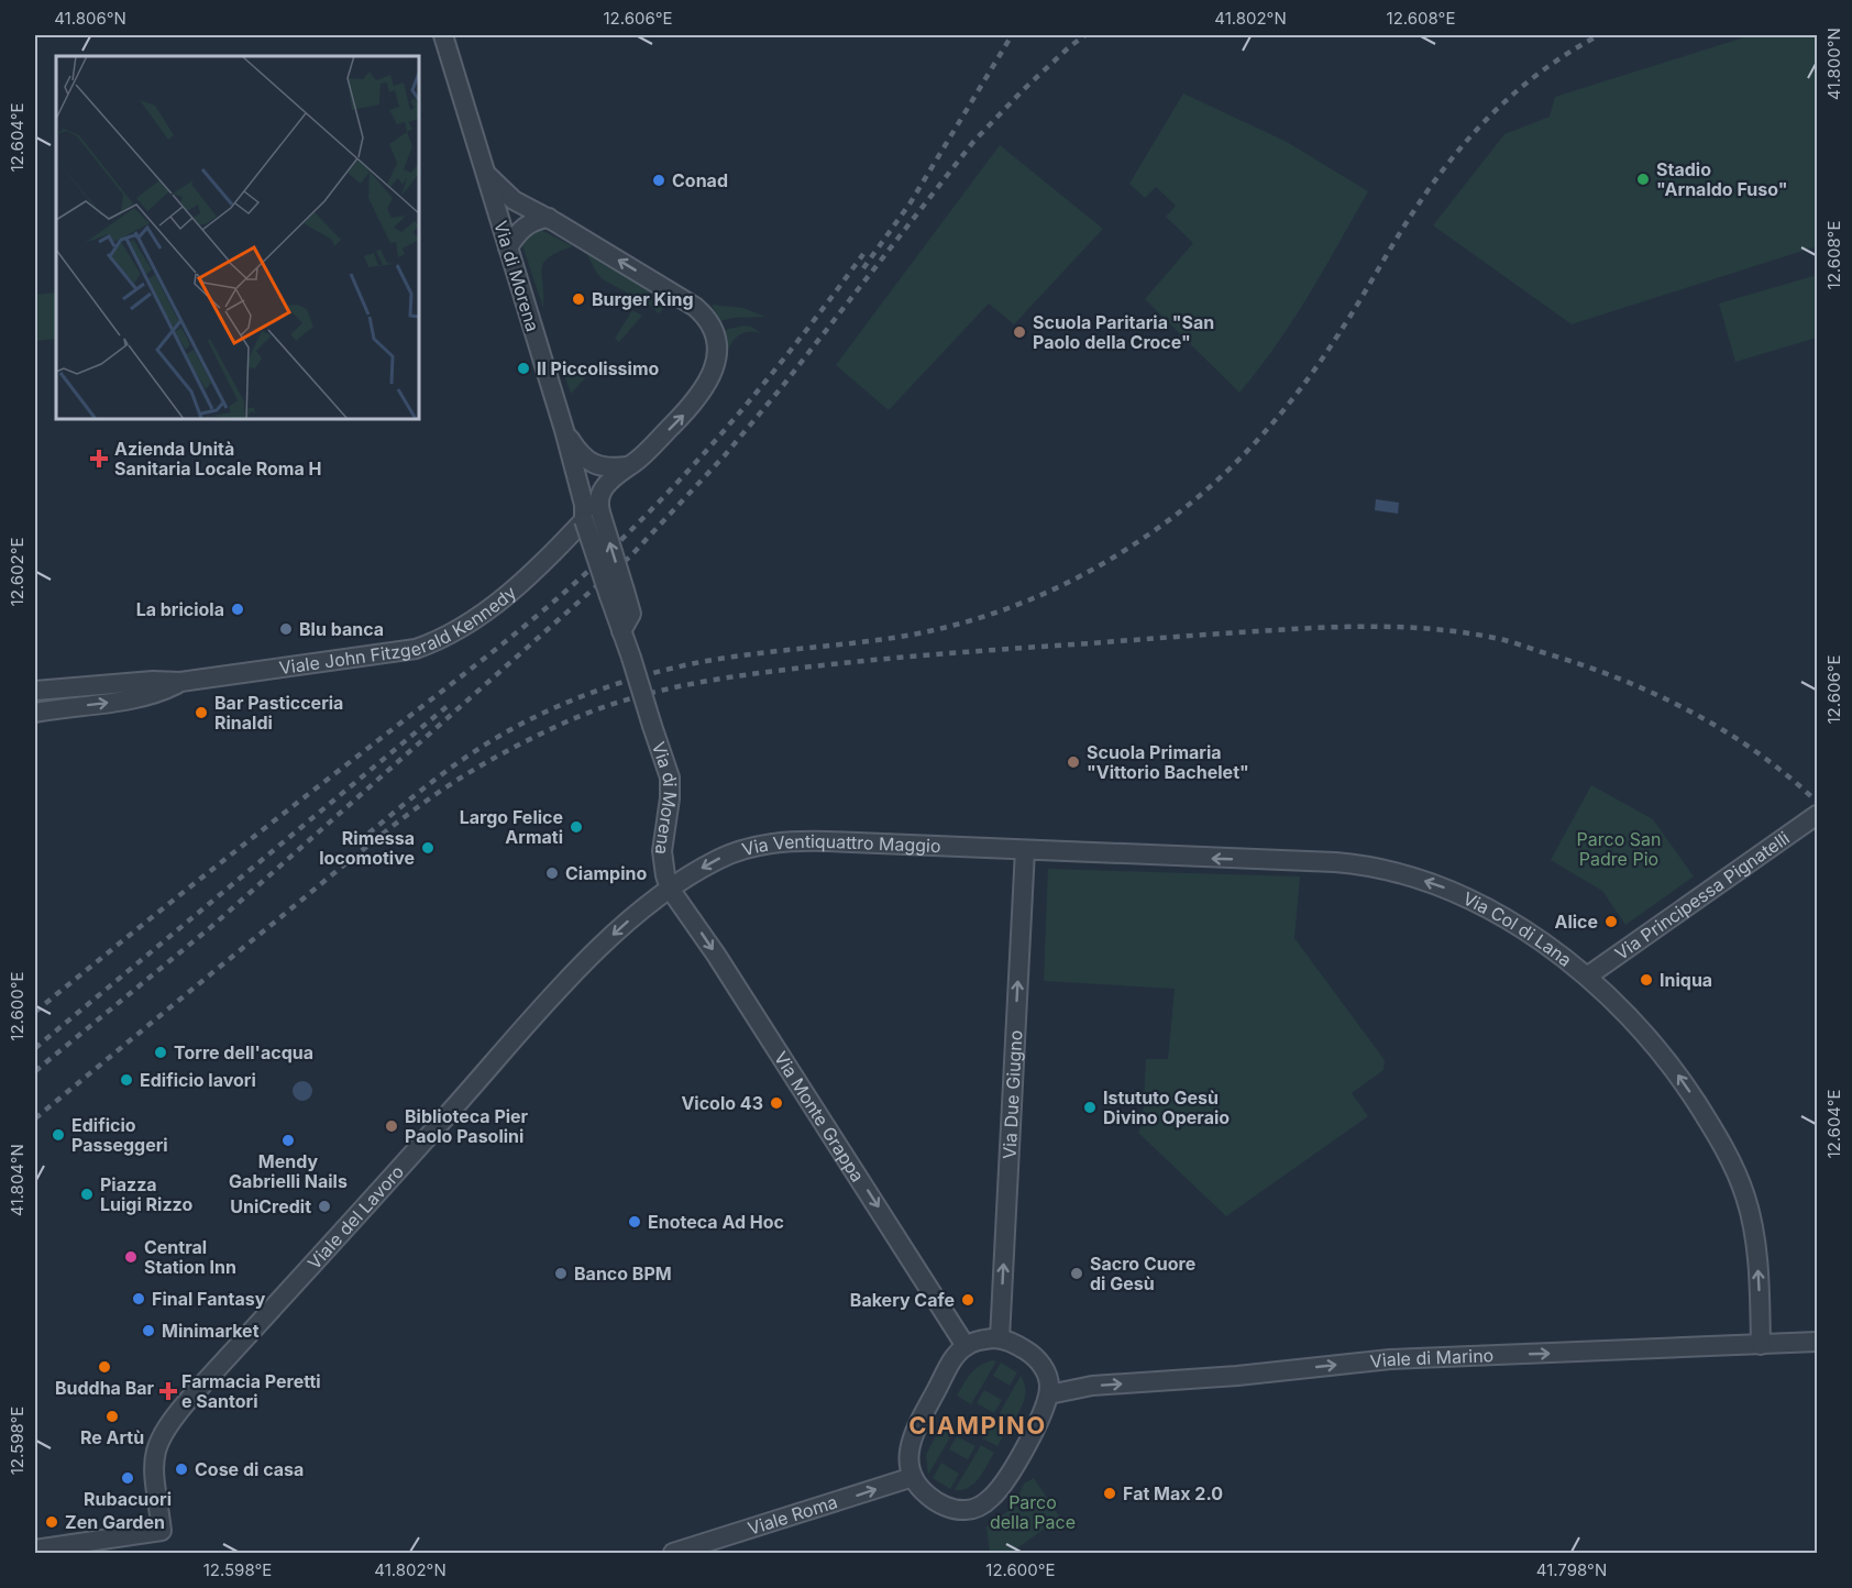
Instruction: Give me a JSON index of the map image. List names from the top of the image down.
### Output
{
  "streets": {
    "street": [
      "Via di Morena",
      "Viale John Fitzgerald Kennedy",
      "Via Ventiquattro Maggio",
      "Via Principessa Pignatelli",
      "Via Col di Lana",
      "Via Due Giugno",
      "Via Monte Grappa",
      "Viale del Lavoro",
      "Viale di Marino",
      "Viale Roma"
    ]
  },
  "crossings": [
    ["Via di Morena", "Viale John Fitzgerald Kennedy"],
    ["Via di Morena", "Via Ventiquattro Maggio"],
    ["Via di Morena", "Via Monte Grappa"],
    ["Via di Morena", "Viale del Lavoro"],
    ["Via Ventiquattro Maggio", "Via Col di Lana"],
    ["Via Ventiquattro Maggio", "Via Due Giugno"],
    ["Via Ventiquattro Maggio", "Via Monte Grappa"],
    ["Via Ventiquattro Maggio", "Viale del Lavoro"],
    ["Via Principessa Pignatelli", "Via Col di Lana"],
    ["Via Col di Lana", "Via Due Giugno"],
    ["Via Col di Lana", "Viale di Marino"],
    ["Via Due Giugno", "Via Monte Grappa"],
    ["Via Due Giugno", "Viale di Marino"],
    ["Via Due Giugno", "Viale Roma"],
    ["Via Monte Grappa", "Viale del Lavoro"],
    ["Via Monte Grappa", "Viale di Marino"],
    ["Via Monte Grappa", "Viale Roma"],
    ["Viale di Marino", "Viale Roma"]
  ],
  "one_way": [
    "Via Ventiquattro Maggio",
    "Via Col di Lana",
    "Via Due Giugno",
    "Via Monte Grappa",
    "Viale del Lavoro",
    "Viale di Marino",
    "Viale Roma"
  ],
  "districts": ["CIAMPINO"],
  "parks": ["Parco San Padre Pio", "Parco della Pace"],
  "places": {
    "other": [
      "Stadio \"Arnaldo Fuso\"",
      "Conad",
      "Burger King",
      "Scuola Paritaria \"San Paolo della Croce\"",
      "Il Piccolissimo",
      "La briciola",
      "Blu banca",
      "Bar Pasticceria Rinaldi",
      "Scuola Primaria \"Vittorio Bachelet\"",
      "Largo Felice Armati",
      "Rimessa locomotive",
      "Ciampino",
      "Alice",
      "Iniqua",
      "Torre dell'acqua",
      "Edificio lavori",
      "Vicolo 43",
      "Istututo Gesù Divino Operaio",
      "Biblioteca Pier Paolo Pasolini",
      "Edificio Passeggeri",
      "Mendy Gabrielli Nails",
      "Piazza Luigi Rizzo",
      "UniCredit",
      "Enoteca Ad Hoc",
      "Central Station Inn",
      "Banco BPM",
      "Sacro Cuore di Gesù",
      "Final Fantasy",
      "Bakery Cafe",
      "Minimarket",
      "Buddha Bar",
      "Re Artù",
      "Cose di casa",
      "Rubacuori",
      "Fat Max 2.0",
      "Zen Garden"
    ],
    "health": ["Azienda Unità Sanitaria Locale Roma H", "Farmacia Peretti e Santori"]
  },
  "coordinates": [
    "41.806°N",
    "12.606°E",
    "41.802°N",
    "12.608°E",
    "41.800°N",
    "12.604°E",
    "12.602°E",
    "12.600°E",
    "41.804°N",
    "12.598°E",
    "41.798°N"
  ]
}
